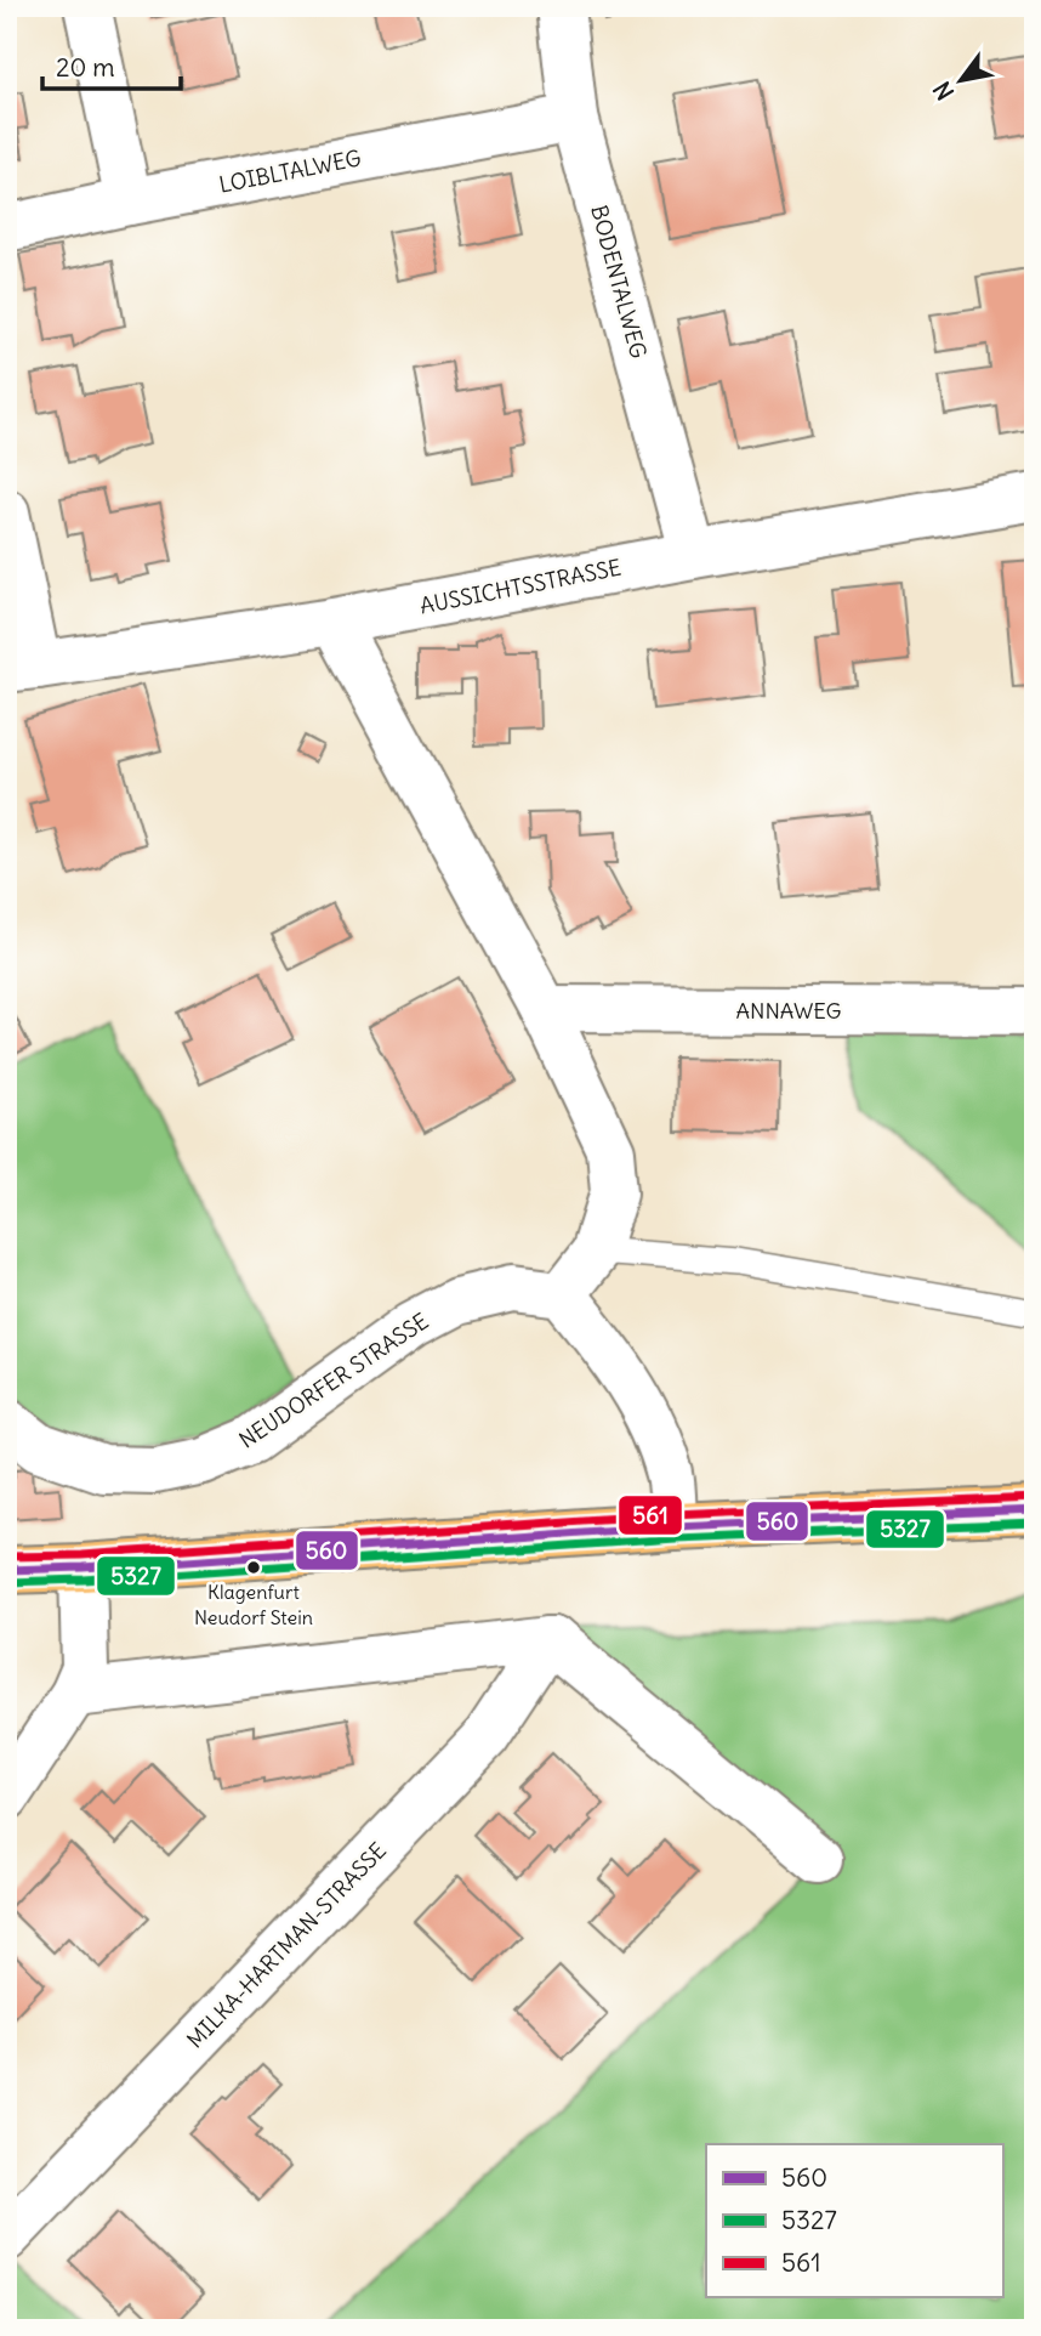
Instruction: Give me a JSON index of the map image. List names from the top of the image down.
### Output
{
  "streets": {
    "street": [
      "LOIBLTALWEG",
      "BODENTALWEG",
      "AUSSICHTSSTRASSE",
      "ANNAWEG",
      "NEUDORFER STRASSE",
      "MILKA-HARTMAN-STRASSE"
    ]
  },
  "crossings": [
    ["LOIBLTALWEG", "BODENTALWEG"],
    ["BODENTALWEG", "AUSSICHTSSTRASSE"]
  ],
  "places": ["Klagenfurt Neudorf Stein"],
  "lines": ["transit line 561", "transit line 560", "transit line 5327"],
  "legend": ["560", "5327", "561"],
  "scale_bar": "20 m",
  "north": "bottom left"
}
